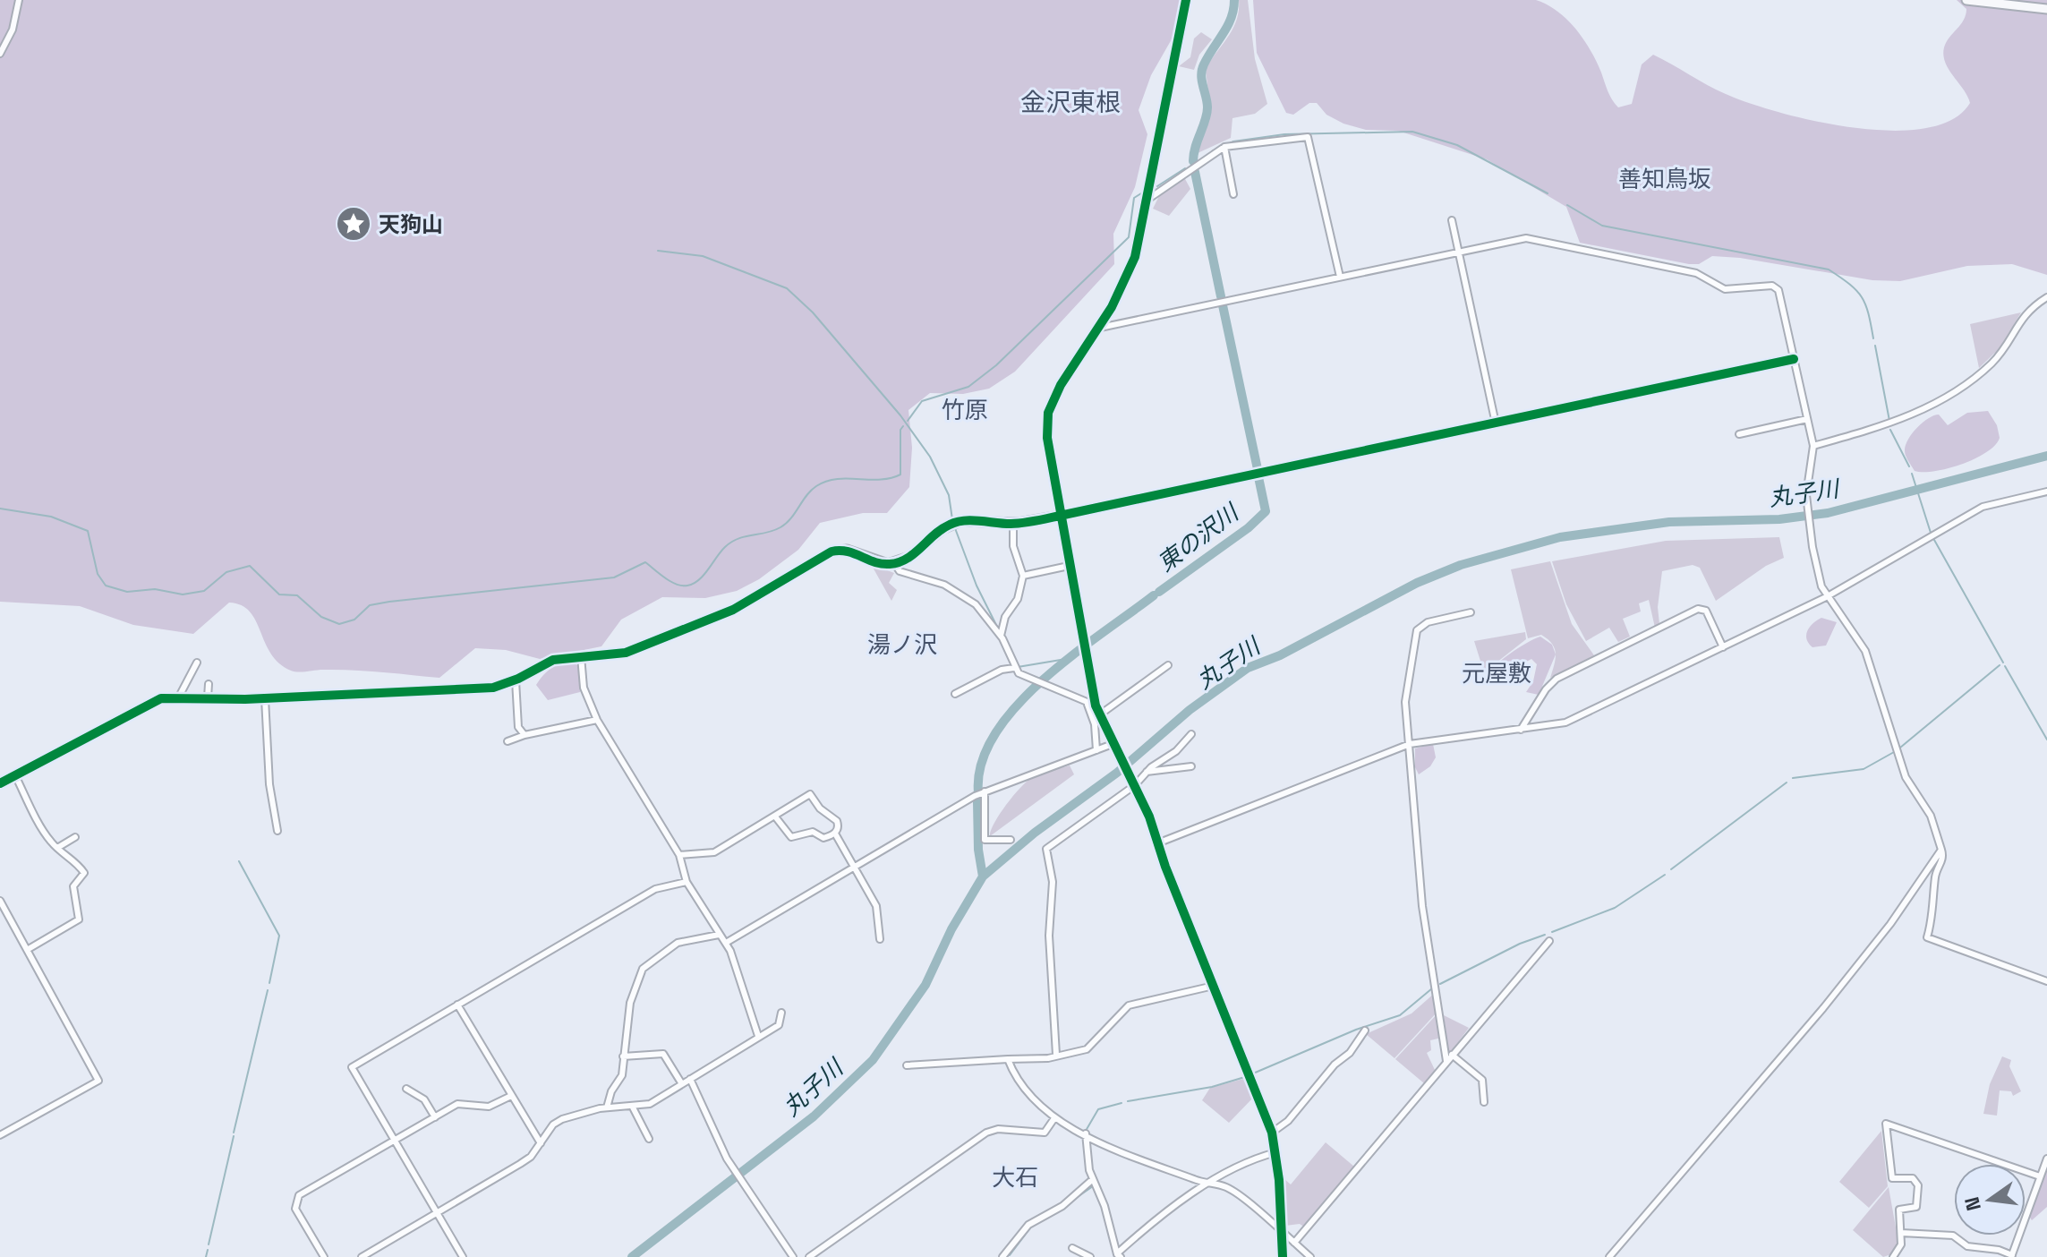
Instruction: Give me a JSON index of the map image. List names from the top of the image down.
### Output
{
  "districts": [
    "金沢東根",
    "善知鳥坂",
    "竹原",
    "湯ノ沢",
    "元屋敷",
    "大石"
  ],
  "water": ["丸子川", "東の沢川"],
  "places": {
    "place": ["天狗山"]
  },
  "north": "left"
}
